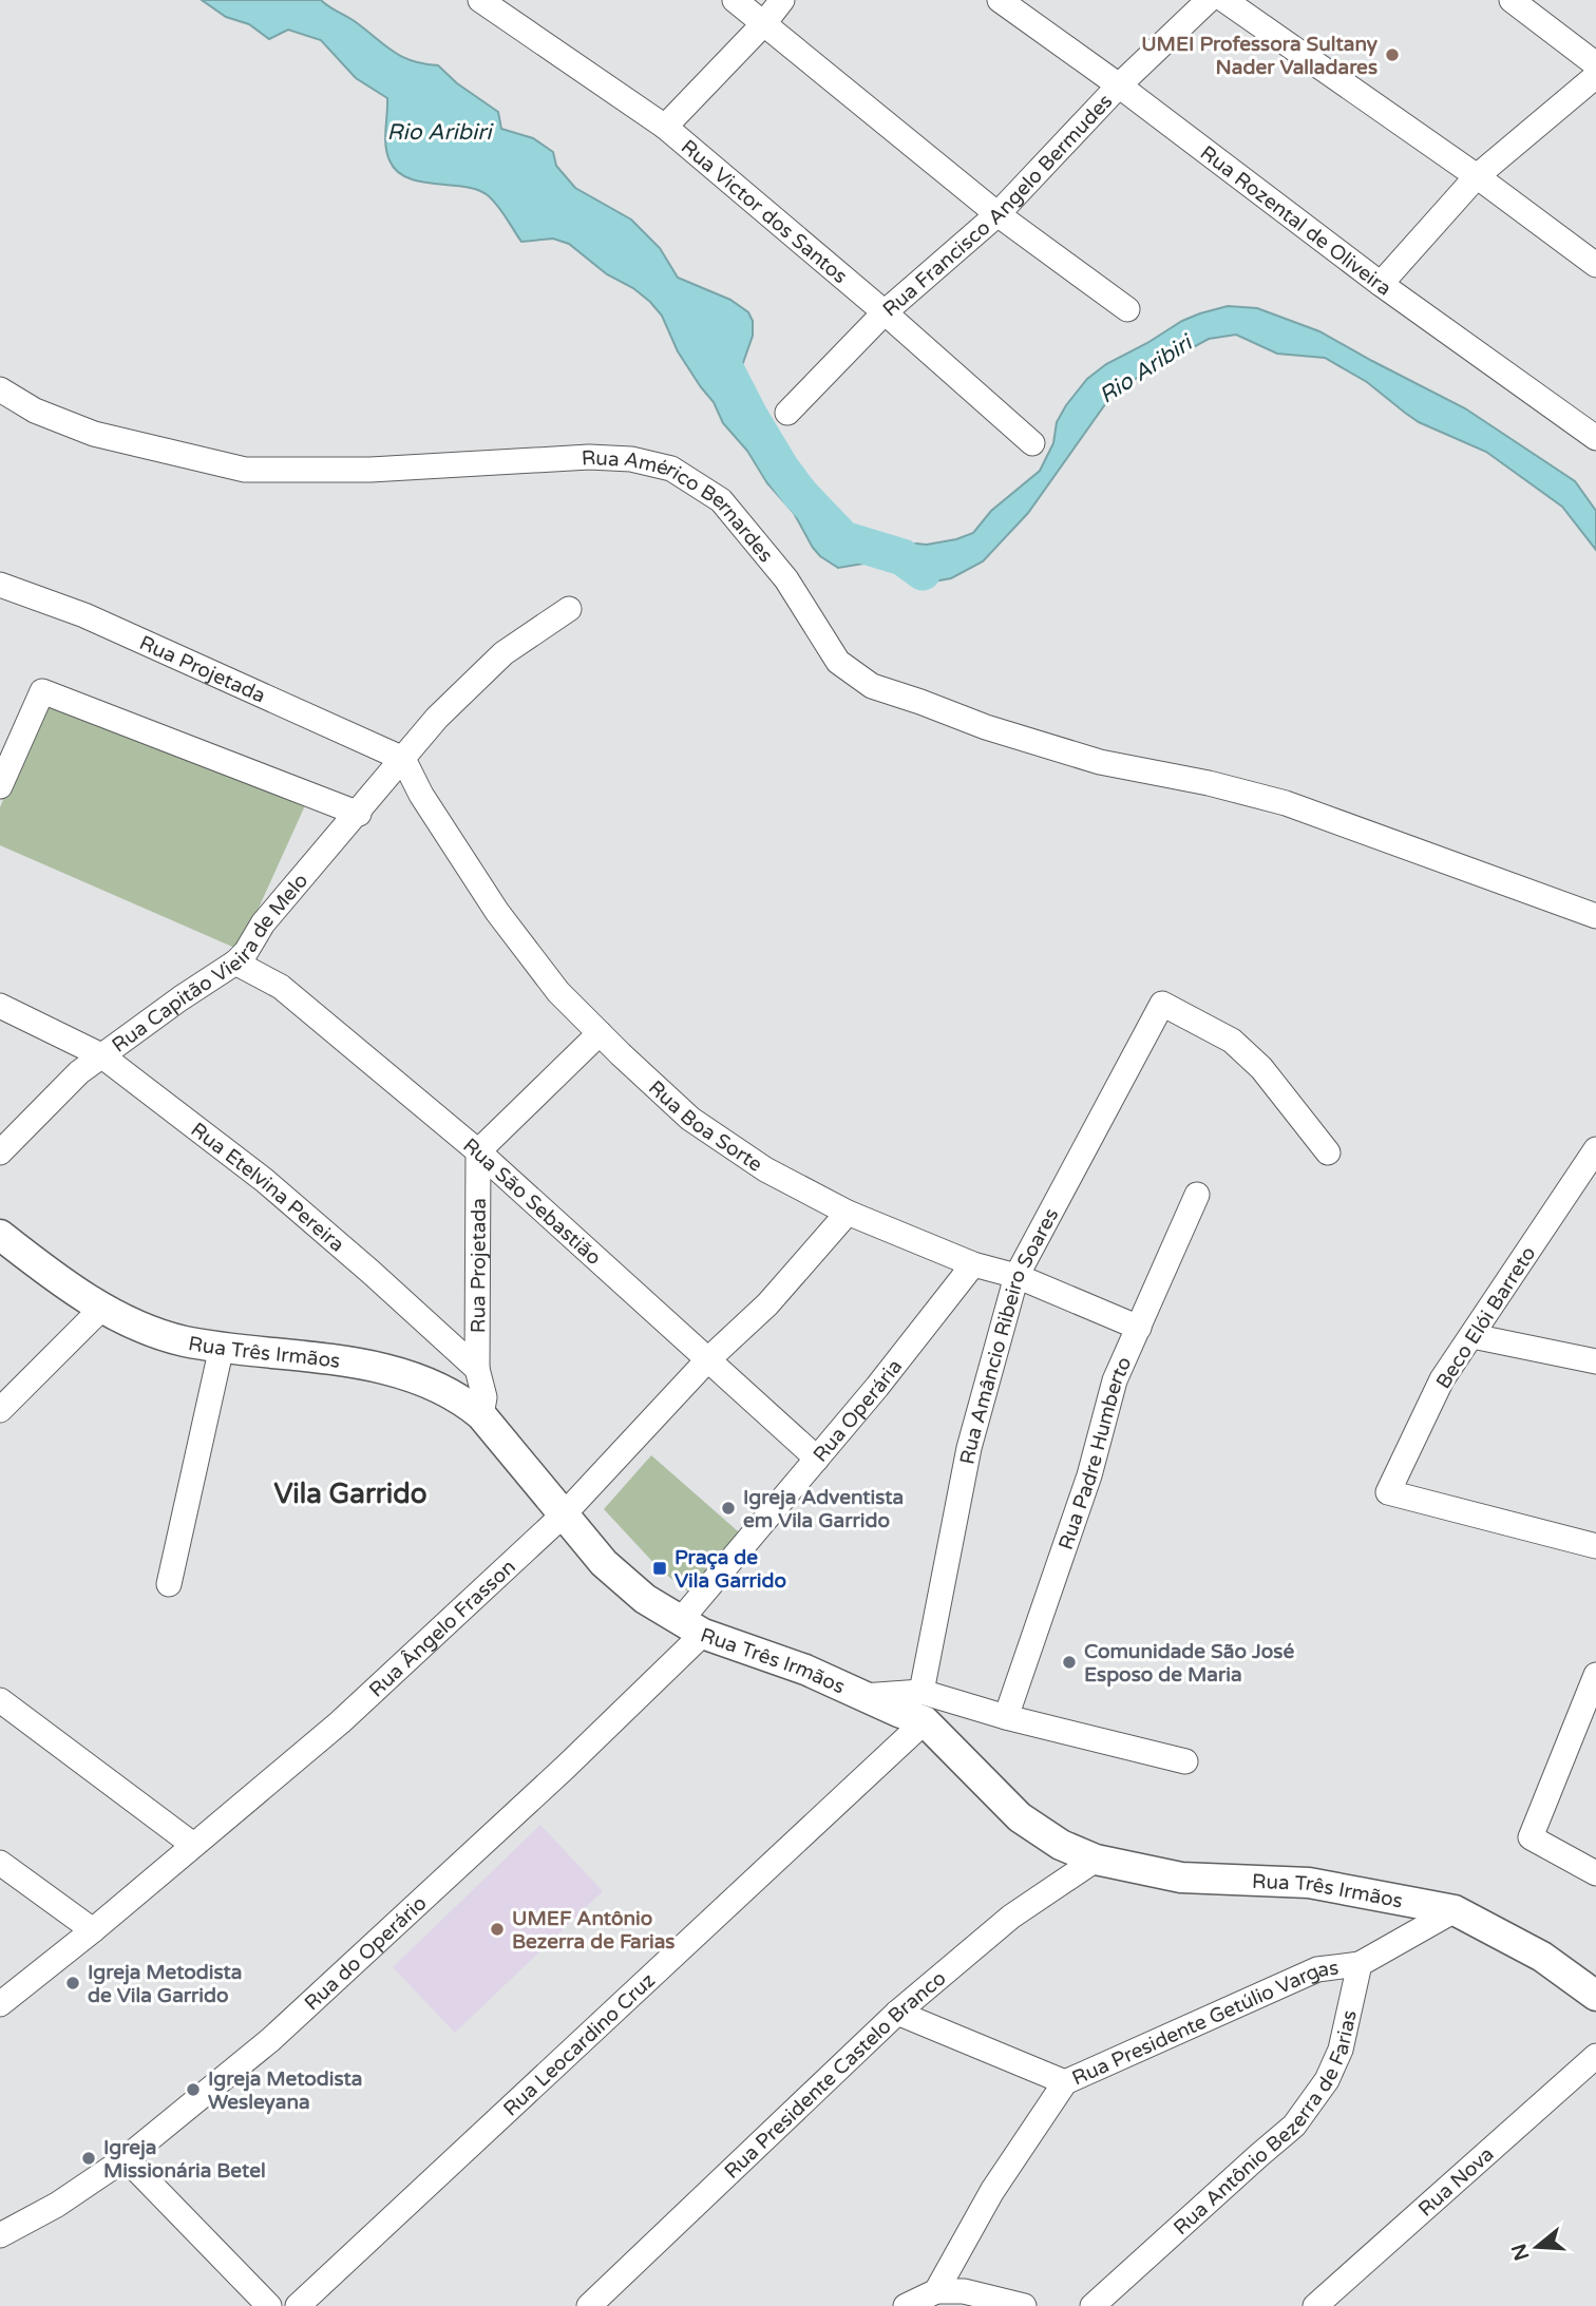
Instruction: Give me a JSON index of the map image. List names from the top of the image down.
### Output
{
  "streets": {
    "street": [
      "Rua Francisco Angelo Bermudes",
      "Rua Victor dos Santos",
      "Rua Rozental de Oliveira",
      "Rua Américo Bernardes",
      "Rua Projetada",
      "Rua Capitão Vieira de Melo",
      "Rua Boa Sorte",
      "Rua Etelvina Pereira",
      "Rua São Sebastião",
      "Beco Elói Barreto",
      "Rua Amâncio Ribeiro Soares",
      "Rua Três Irmãos",
      "Rua Operária",
      "Rua Padre Humberto",
      "Rua Ângelo Frasson",
      "Rua do Operário",
      "Rua Presidente Getúlio Vargas",
      "Rua Leocardino Cruz",
      "Rua Presidente Castelo Branco",
      "Rua Antônio Bezerra de Farias",
      "Rua Nova"
    ]
  },
  "crossings": [
    ["Rua Francisco Angelo Bermudes", "Rua Victor dos Santos"],
    ["Rua Francisco Angelo Bermudes", "Rua Rozental de Oliveira"],
    ["Rua Projetada", "Rua Capitão Vieira de Melo"],
    ["Rua Projetada", "Rua Boa Sorte"],
    ["Rua Projetada", "Rua Etelvina Pereira"],
    ["Rua Projetada", "Rua São Sebastião"],
    ["Rua Capitão Vieira de Melo", "Rua Boa Sorte"],
    ["Rua Capitão Vieira de Melo", "Rua Etelvina Pereira"],
    ["Rua Capitão Vieira de Melo", "Rua São Sebastião"],
    ["Rua Boa Sorte", "Rua Amâncio Ribeiro Soares"],
    ["Rua Boa Sorte", "Rua Operária"],
    ["Rua Boa Sorte", "Rua Padre Humberto"],
    ["Rua Boa Sorte", "Rua Ângelo Frasson"],
    ["Rua São Sebastião", "Rua Operária"],
    ["Rua São Sebastião", "Rua Ângelo Frasson"],
    ["Rua Amâncio Ribeiro Soares", "Rua Três Irmãos"],
    ["Rua Amâncio Ribeiro Soares", "Rua Leocardino Cruz"],
    ["Rua Três Irmãos", "Rua Operária"],
    ["Rua Três Irmãos", "Rua Ângelo Frasson"],
    ["Rua Três Irmãos", "Rua do Operário"],
    ["Rua Três Irmãos", "Rua Leocardino Cruz"],
    ["Rua Três Irmãos", "Rua Presidente Castelo Branco"],
    ["Rua Operária", "Rua do Operário"],
    ["Rua Presidente Getúlio Vargas", "Rua Antônio Bezerra de Farias"]
  ],
  "districts": ["Vila Garrido"],
  "water": ["Rio Aribiri"],
  "places": {
    "other": [
      "UMEI Professora Sultany Nader Valladares",
      "Igreja Adventista em Vila Garrido",
      "Comunidade São José Esposo de Maria",
      "UMEF Antônio Bezerra de Farias",
      "Igreja Metodista de Vila Garrido",
      "Igreja Metodista Wesleyana",
      "Igreja Missionária Betel"
    ],
    "transit": ["Praça de Vila Garrido"]
  },
  "north": "left"
}
